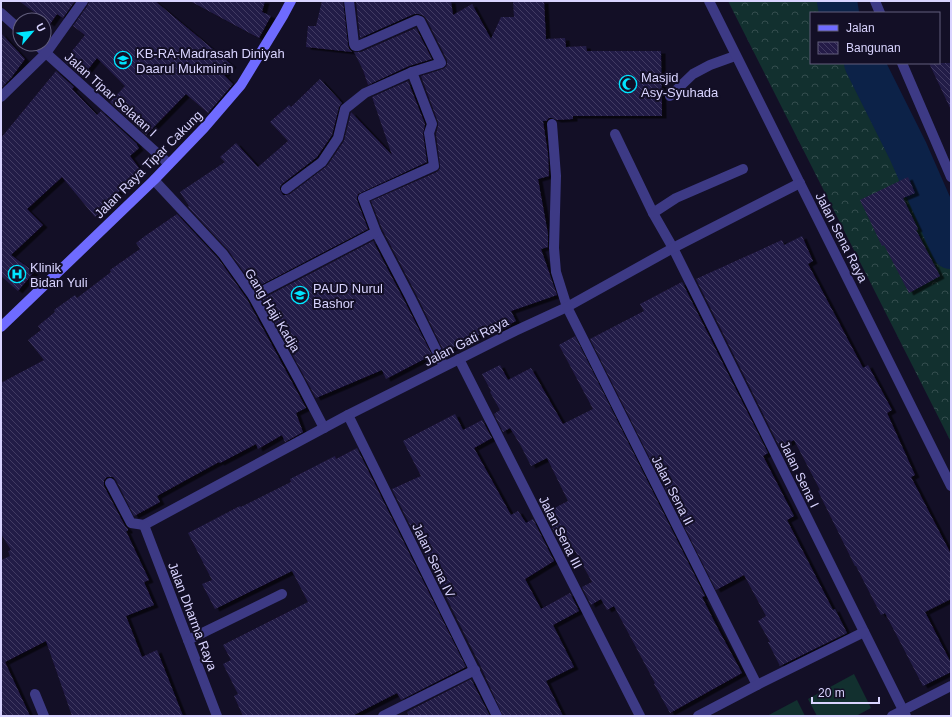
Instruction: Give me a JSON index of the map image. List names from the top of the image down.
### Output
{
  "streets": {
    "street": [
      "Jalan Tipar Selatan I",
      "Jalan Raya Tipar Cakung",
      "Jalan Sena Raya",
      "Gang Haji Kadja",
      "Jalan Gati Raya",
      "Jalan Sena I",
      "Jalan Sena II",
      "Jalan Sena III",
      "Jalan Sena IV",
      "Jalan Dharma Raya"
    ]
  },
  "crossings": [
    ["Jalan Tipar Selatan I", "Jalan Raya Tipar Cakung"],
    ["Jalan Raya Tipar Cakung", "Gang Haji Kadja"],
    ["Jalan Sena Raya", "Jalan Gati Raya"],
    ["Gang Haji Kadja", "Jalan Gati Raya"],
    ["Jalan Gati Raya", "Jalan Sena I"],
    ["Jalan Gati Raya", "Jalan Sena II"],
    ["Jalan Gati Raya", "Jalan Sena III"],
    ["Jalan Gati Raya", "Jalan Sena IV"],
    ["Jalan Gati Raya", "Jalan Dharma Raya"]
  ],
  "places": {
    "school or university": ["KB-RA-Madrasah Diniyah Daarul Mukminin", "PAUD Nurul Bashor"],
    "mosque": ["Masjid Asy-Syuhada"],
    "hospital": ["Klinik Bidan Yuli"]
  },
  "legend": ["Jalan", "Bangunan"],
  "scale_bar": "20 m",
  "north": "top right"
}
